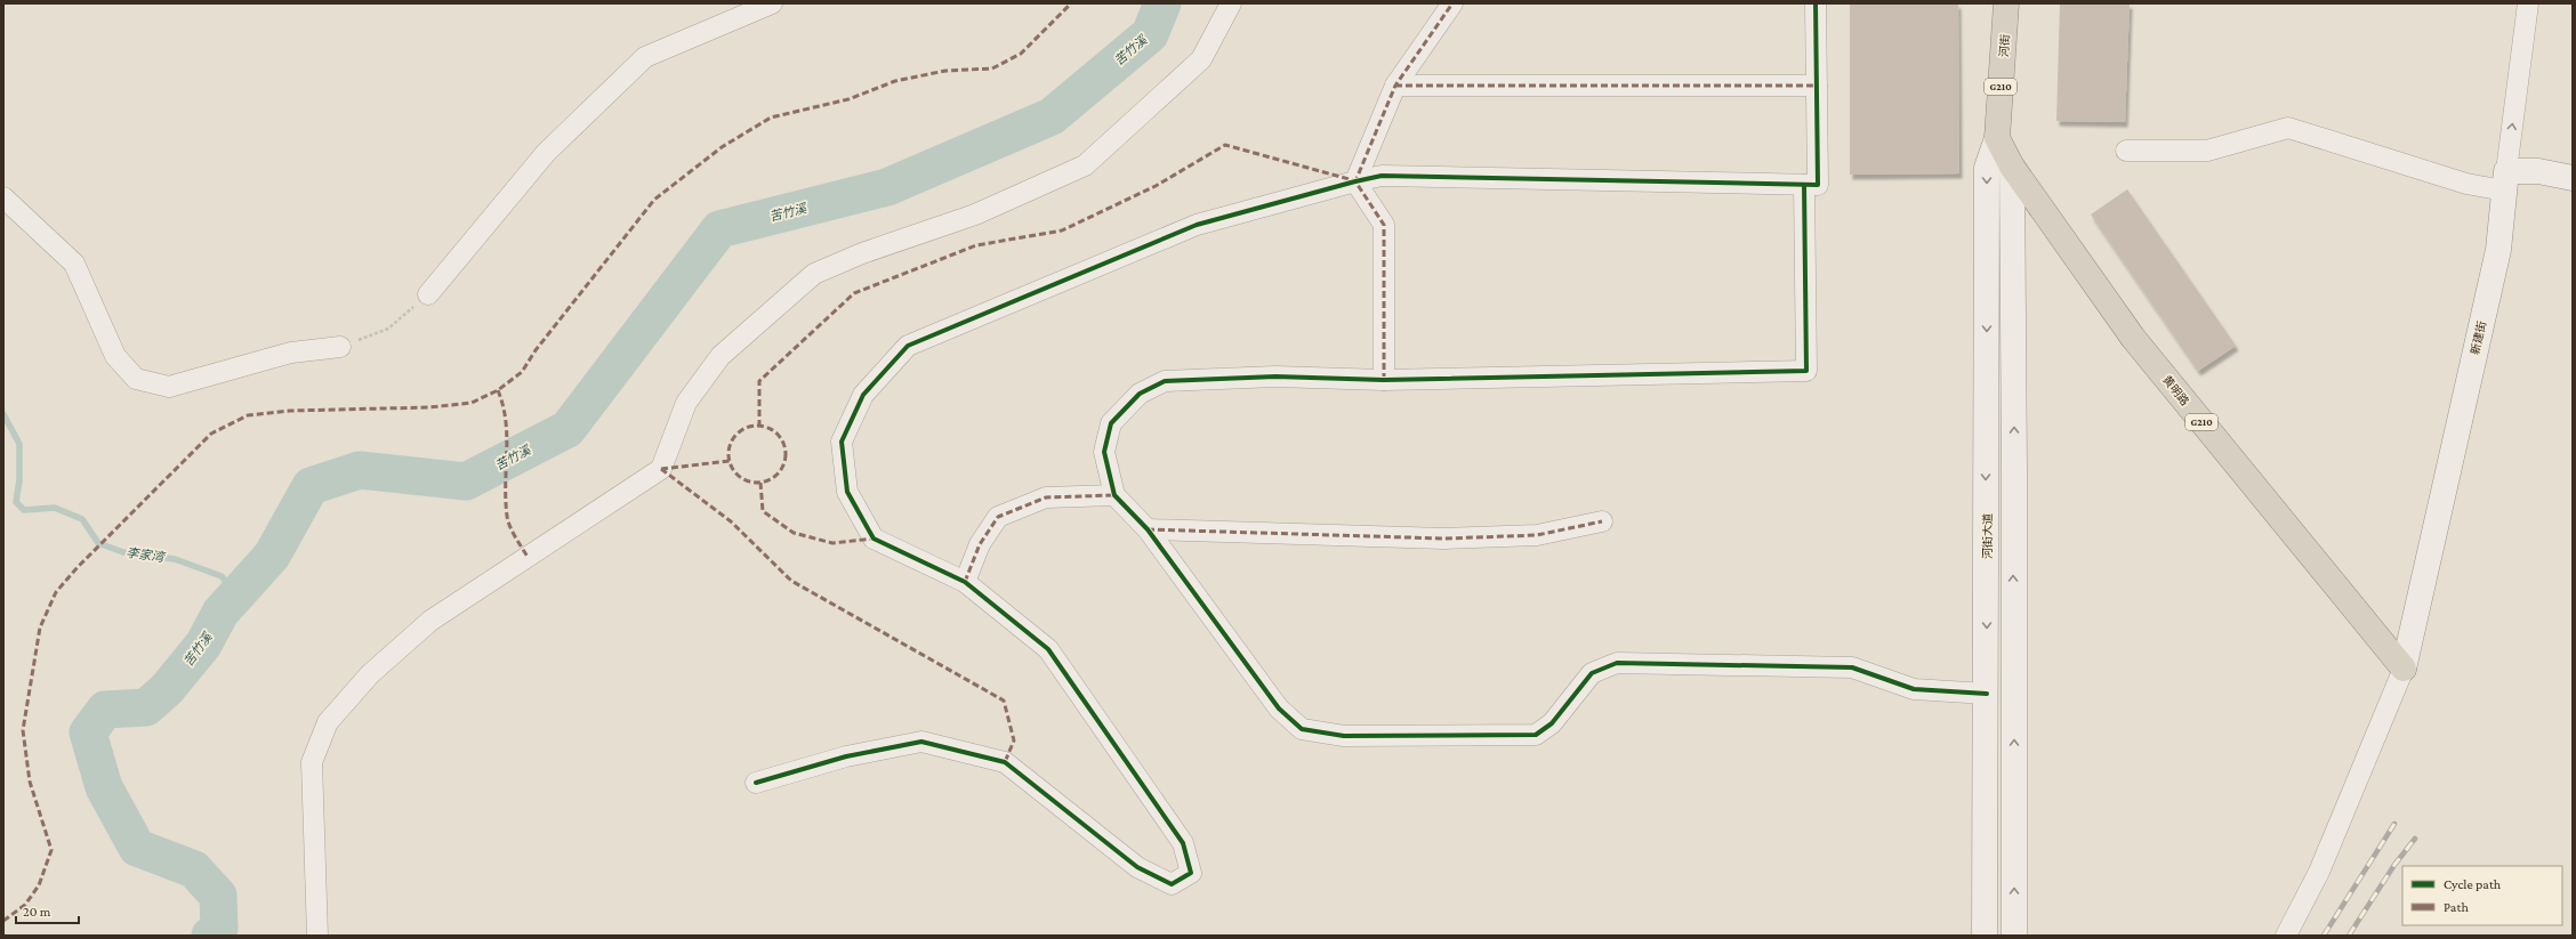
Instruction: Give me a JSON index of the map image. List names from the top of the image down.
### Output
{
  "streets": {
    "highway": ["河街", "G210", "黄明路"],
    "main road": ["新建街", "河街大道"]
  },
  "crossings": [
    ["河街", "G210"],
    ["河街", "河街大道"],
    ["G210", "黄明路"],
    ["G210", "河街大道"],
    ["新建街", "黄明路"]
  ],
  "water": ["苦竹溪", "李家湾"],
  "legend": ["Cycle path", "Path"],
  "scale_bar": "20 m"
}
